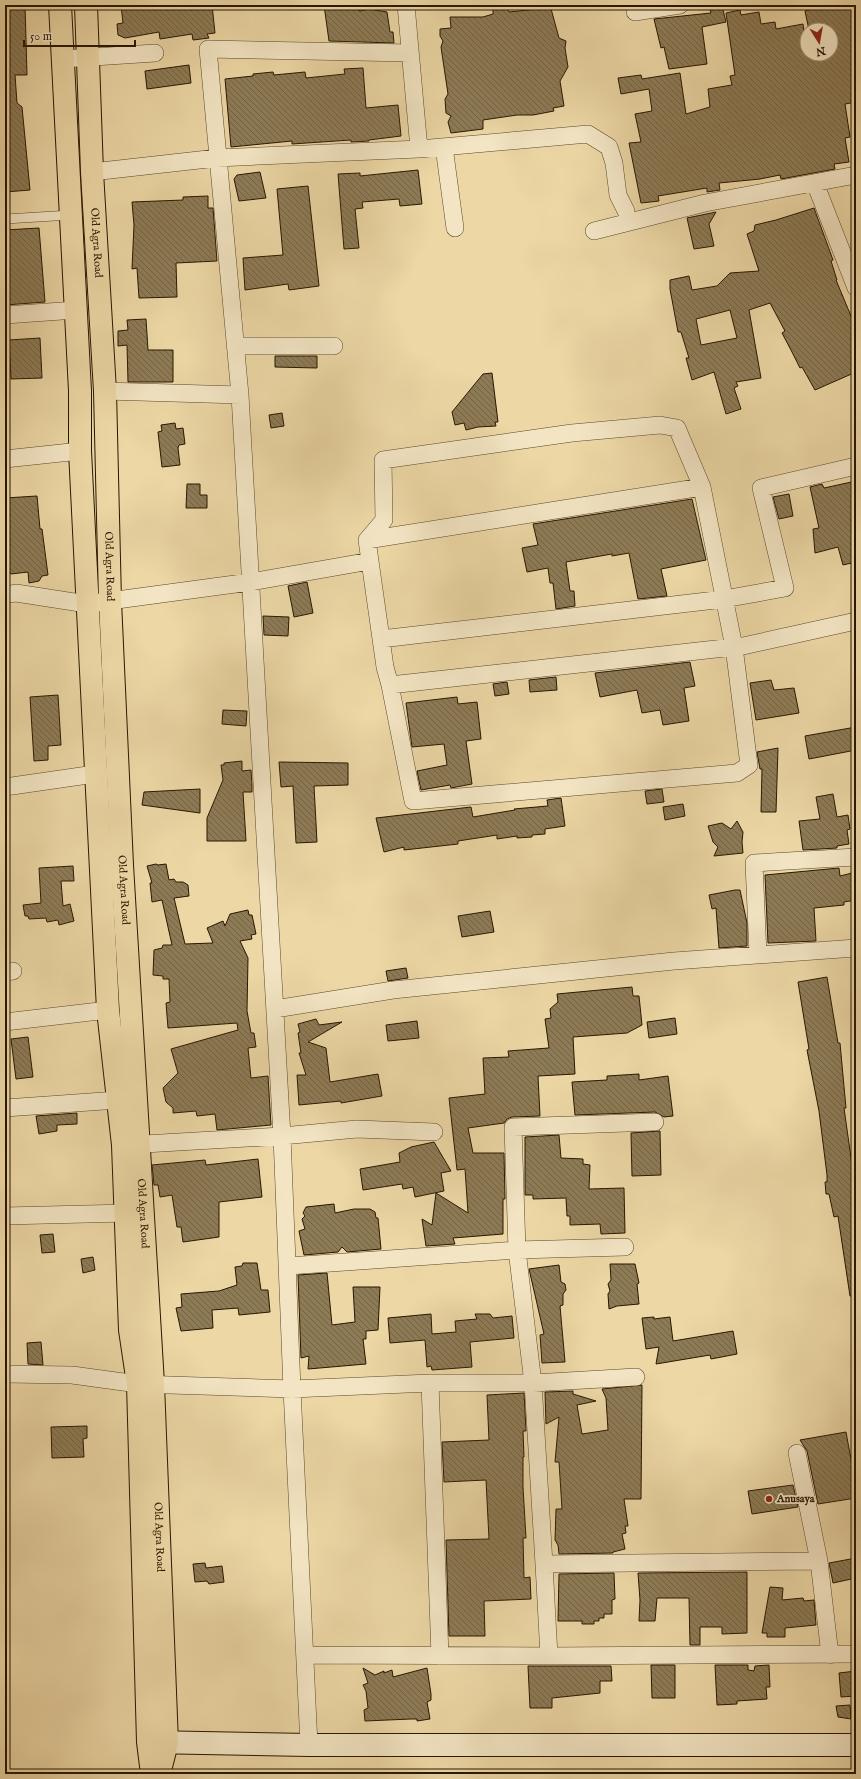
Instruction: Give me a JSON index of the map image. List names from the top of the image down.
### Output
{
  "streets": {
    "highway": ["Old Agra Road"]
  },
  "places": ["Anusaya"],
  "scale_bar": "50 m",
  "north": "bottom"
}
